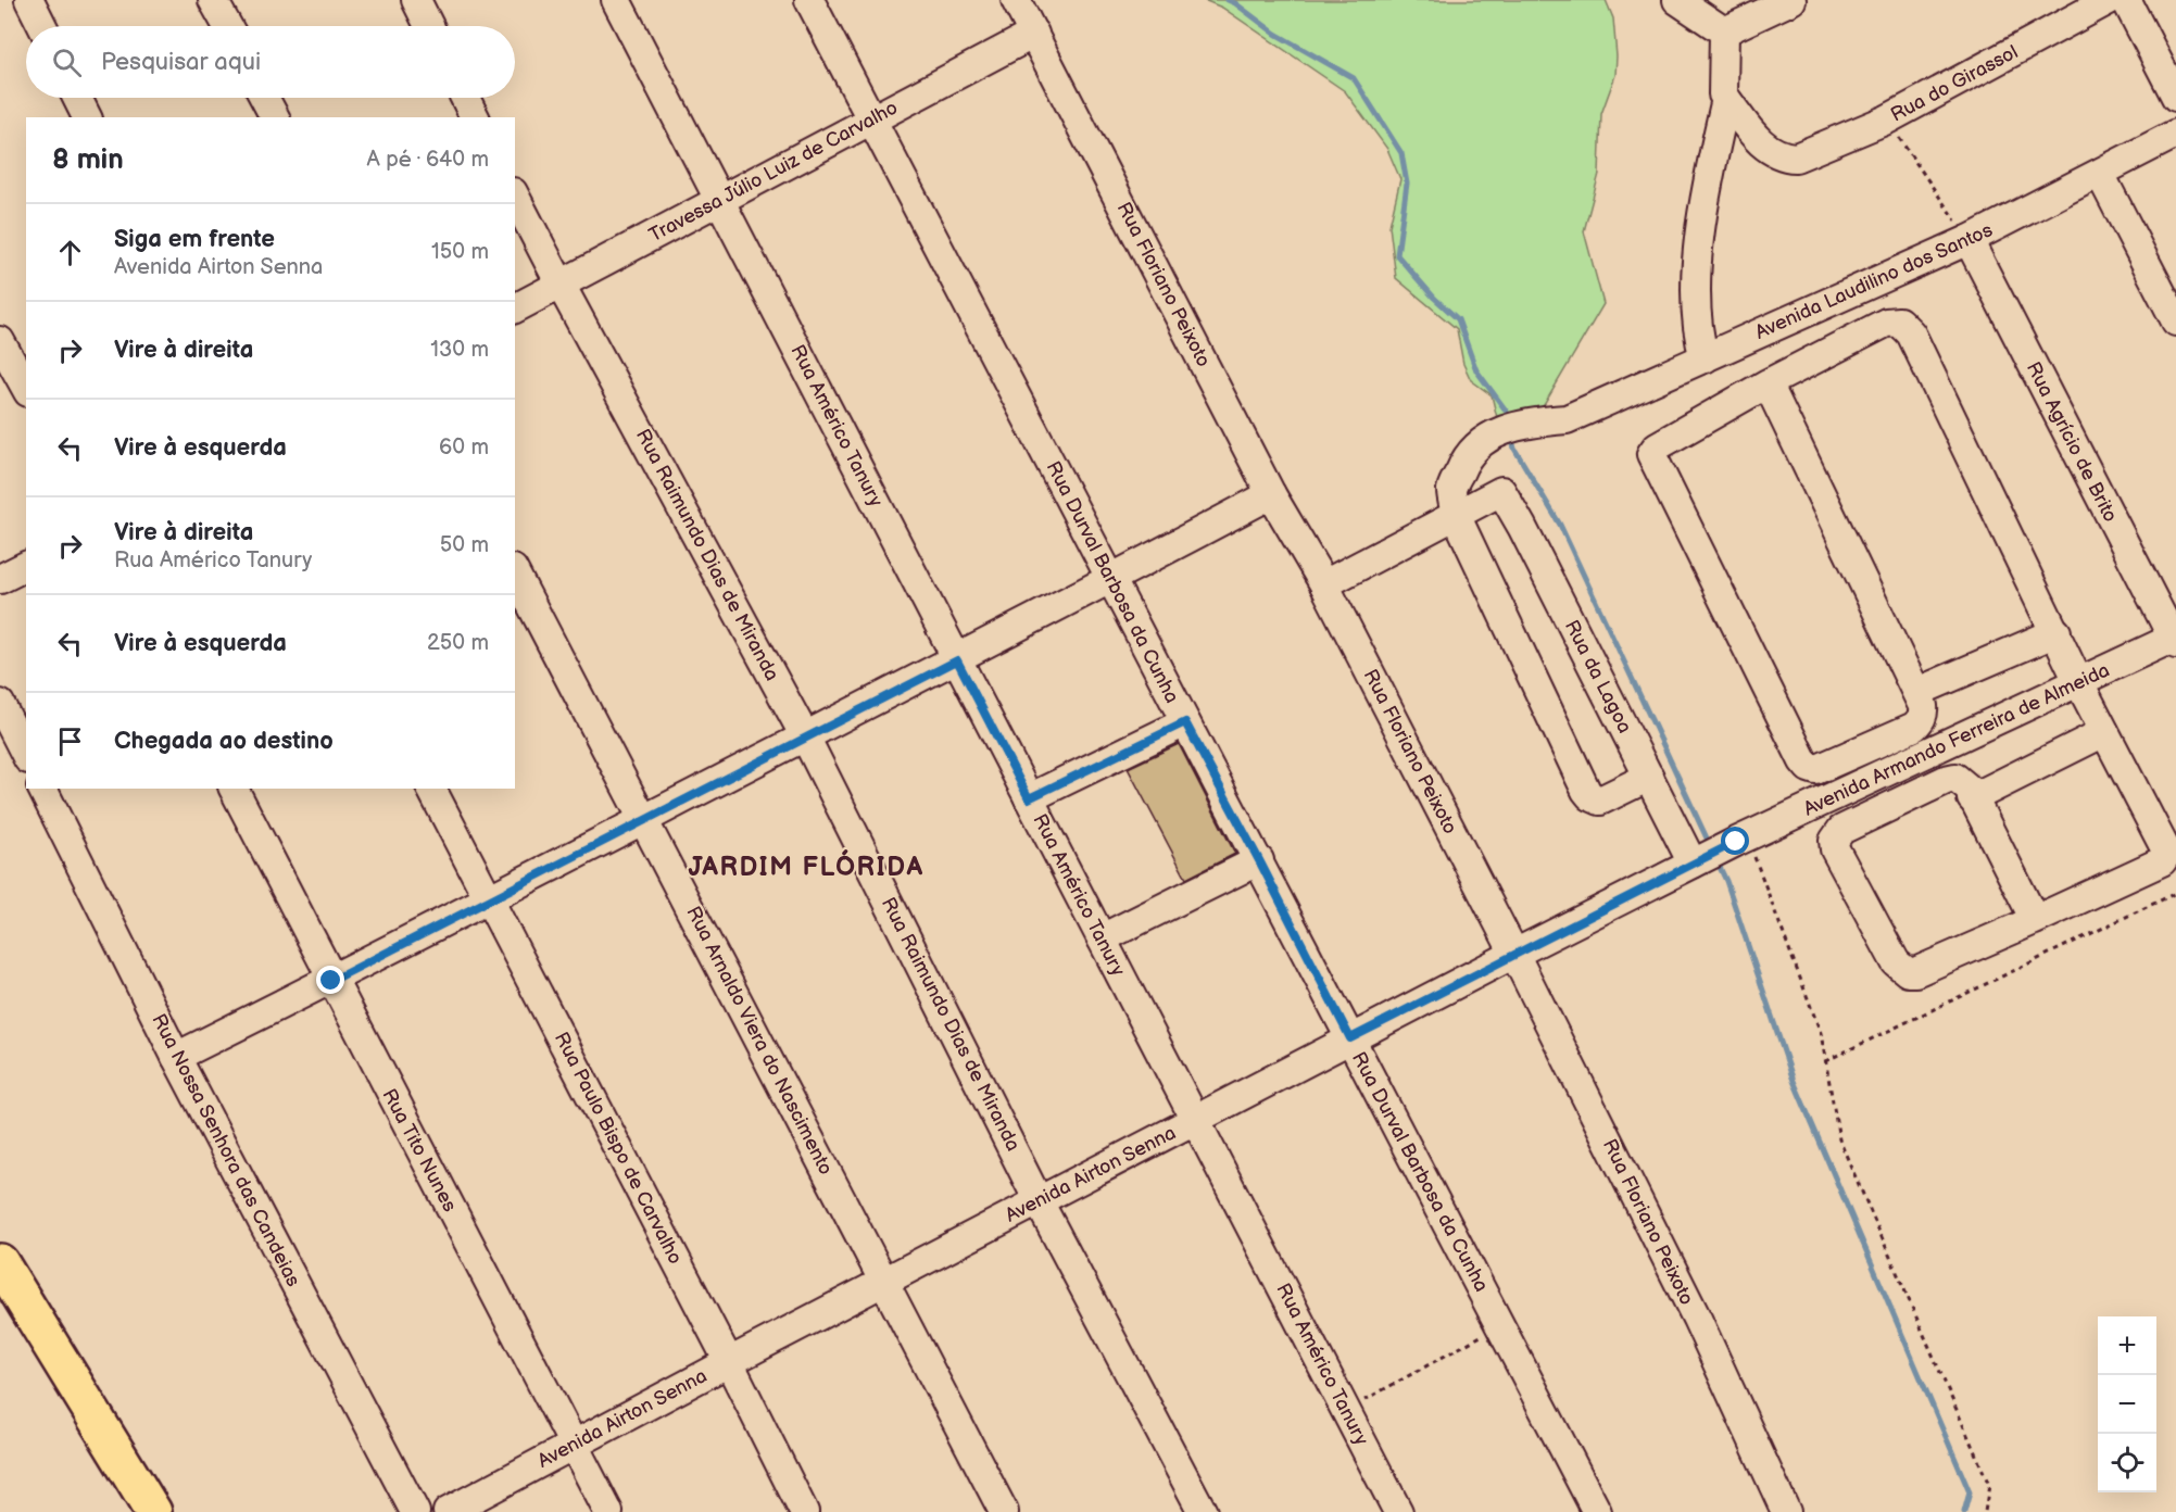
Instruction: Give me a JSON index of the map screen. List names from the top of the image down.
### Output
{
  "streets": {
    "street": [
      "Rua do Girassol",
      "Travessa Júlio Luiz de Carvalho",
      "Avenida Laudilino dos Santos",
      "Rua Floriano Peixoto",
      "Rua Américo Tanury",
      "Rua Agrício de Brito",
      "Rua Raimundo Dias de Miranda",
      "Rua Durval Barbosa da Cunha",
      "Rua da Lagoa",
      "Avenida Armando Ferreira de Almeida",
      "Rua Arnaldo Viera do Nascimento",
      "Rua Paulo Bispo de Carvalho",
      "Rua Nossa Senhora das Candeias",
      "Rua Tito Nunes",
      "Avenida Airton Senna"
    ]
  },
  "crossings": [
    ["Travessa Júlio Luiz de Carvalho", "Rua Floriano Peixoto"],
    ["Travessa Júlio Luiz de Carvalho", "Rua Américo Tanury"],
    ["Travessa Júlio Luiz de Carvalho", "Rua Raimundo Dias de Miranda"],
    ["Travessa Júlio Luiz de Carvalho", "Rua Durval Barbosa da Cunha"],
    ["Avenida Laudilino dos Santos", "Rua Agrício de Brito"],
    ["Avenida Laudilino dos Santos", "Rua da Lagoa"],
    ["Rua Floriano Peixoto", "Avenida Airton Senna"],
    ["Rua Américo Tanury", "Avenida Airton Senna"],
    ["Rua Agrício de Brito", "Avenida Armando Ferreira de Almeida"],
    ["Rua Raimundo Dias de Miranda", "Avenida Airton Senna"],
    ["Rua Durval Barbosa da Cunha", "Avenida Airton Senna"],
    ["Rua da Lagoa", "Avenida Airton Senna"],
    ["Avenida Armando Ferreira de Almeida", "Avenida Airton Senna"],
    ["Rua Arnaldo Viera do Nascimento", "Avenida Airton Senna"],
    ["Rua Paulo Bispo de Carvalho", "Avenida Airton Senna"],
    ["Rua Tito Nunes", "Avenida Airton Senna"]
  ],
  "districts": ["JARDIM FLÓRIDA"],
  "page": {
    "search": "Pesquisar aqui",
    "heading": ["8 min", "A pé · 640 m"],
    "list": [
      ["Siga em frente", "Avenida Airton Senna", "150 m"],
      ["Vire à direita", "130 m"],
      ["Vire à esquerda", "60 m"],
      ["Vire à direita", "Rua Américo Tanury", "50 m"],
      ["Vire à esquerda", "250 m"],
      "Chegada ao destino"
    ],
    "map_buttons": ["+", "−"]
  }
}
